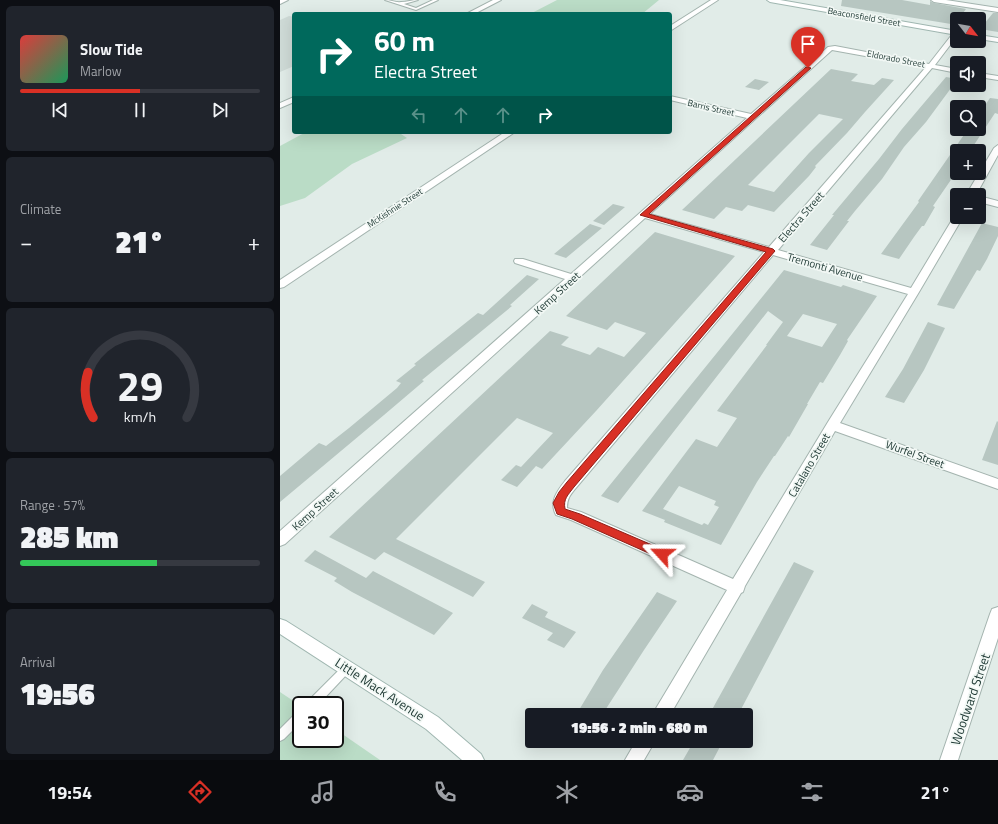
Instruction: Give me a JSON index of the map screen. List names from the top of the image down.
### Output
{
  "streets": {
    "street": [
      "Beaconsfield Street",
      "Eldorado Street",
      "Barris Street",
      "McKishnie Street",
      "Electra Street",
      "Tremonti Avenue",
      "Kemp Street",
      "Wurfel Street",
      "Catalano Street",
      "Little Mack Avenue",
      "Woodward Street"
    ]
  },
  "crossings": [
    ["Eldorado Street", "Electra Street"],
    ["Eldorado Street", "Kemp Street"],
    ["Barris Street", "Kemp Street"],
    ["Electra Street", "Tremonti Avenue"],
    ["Electra Street", "Catalano Street"],
    ["Tremonti Avenue", "Kemp Street"],
    ["Tremonti Avenue", "Catalano Street"],
    ["Wurfel Street", "Catalano Street"]
  ],
  "north": "bottom right",
  "page": {
    "map_buttons": ["+", "−"],
    "turn": ["60 m", "Electra Street"],
    "song": ["Slow Tide", "Marlow"],
    "tile": [
      "Climate",
      ["Range · 57%", "285 km"],
      ["Arrival", "19:56"]
    ],
    "heat": ["−", "21°", "+"],
    "limit": "30",
    "trip": "19:56 · 2 min · 680 m",
    "tabs": ["19:54", "21°"],
    "gauge": ["29", "km/h"]
  }
}
